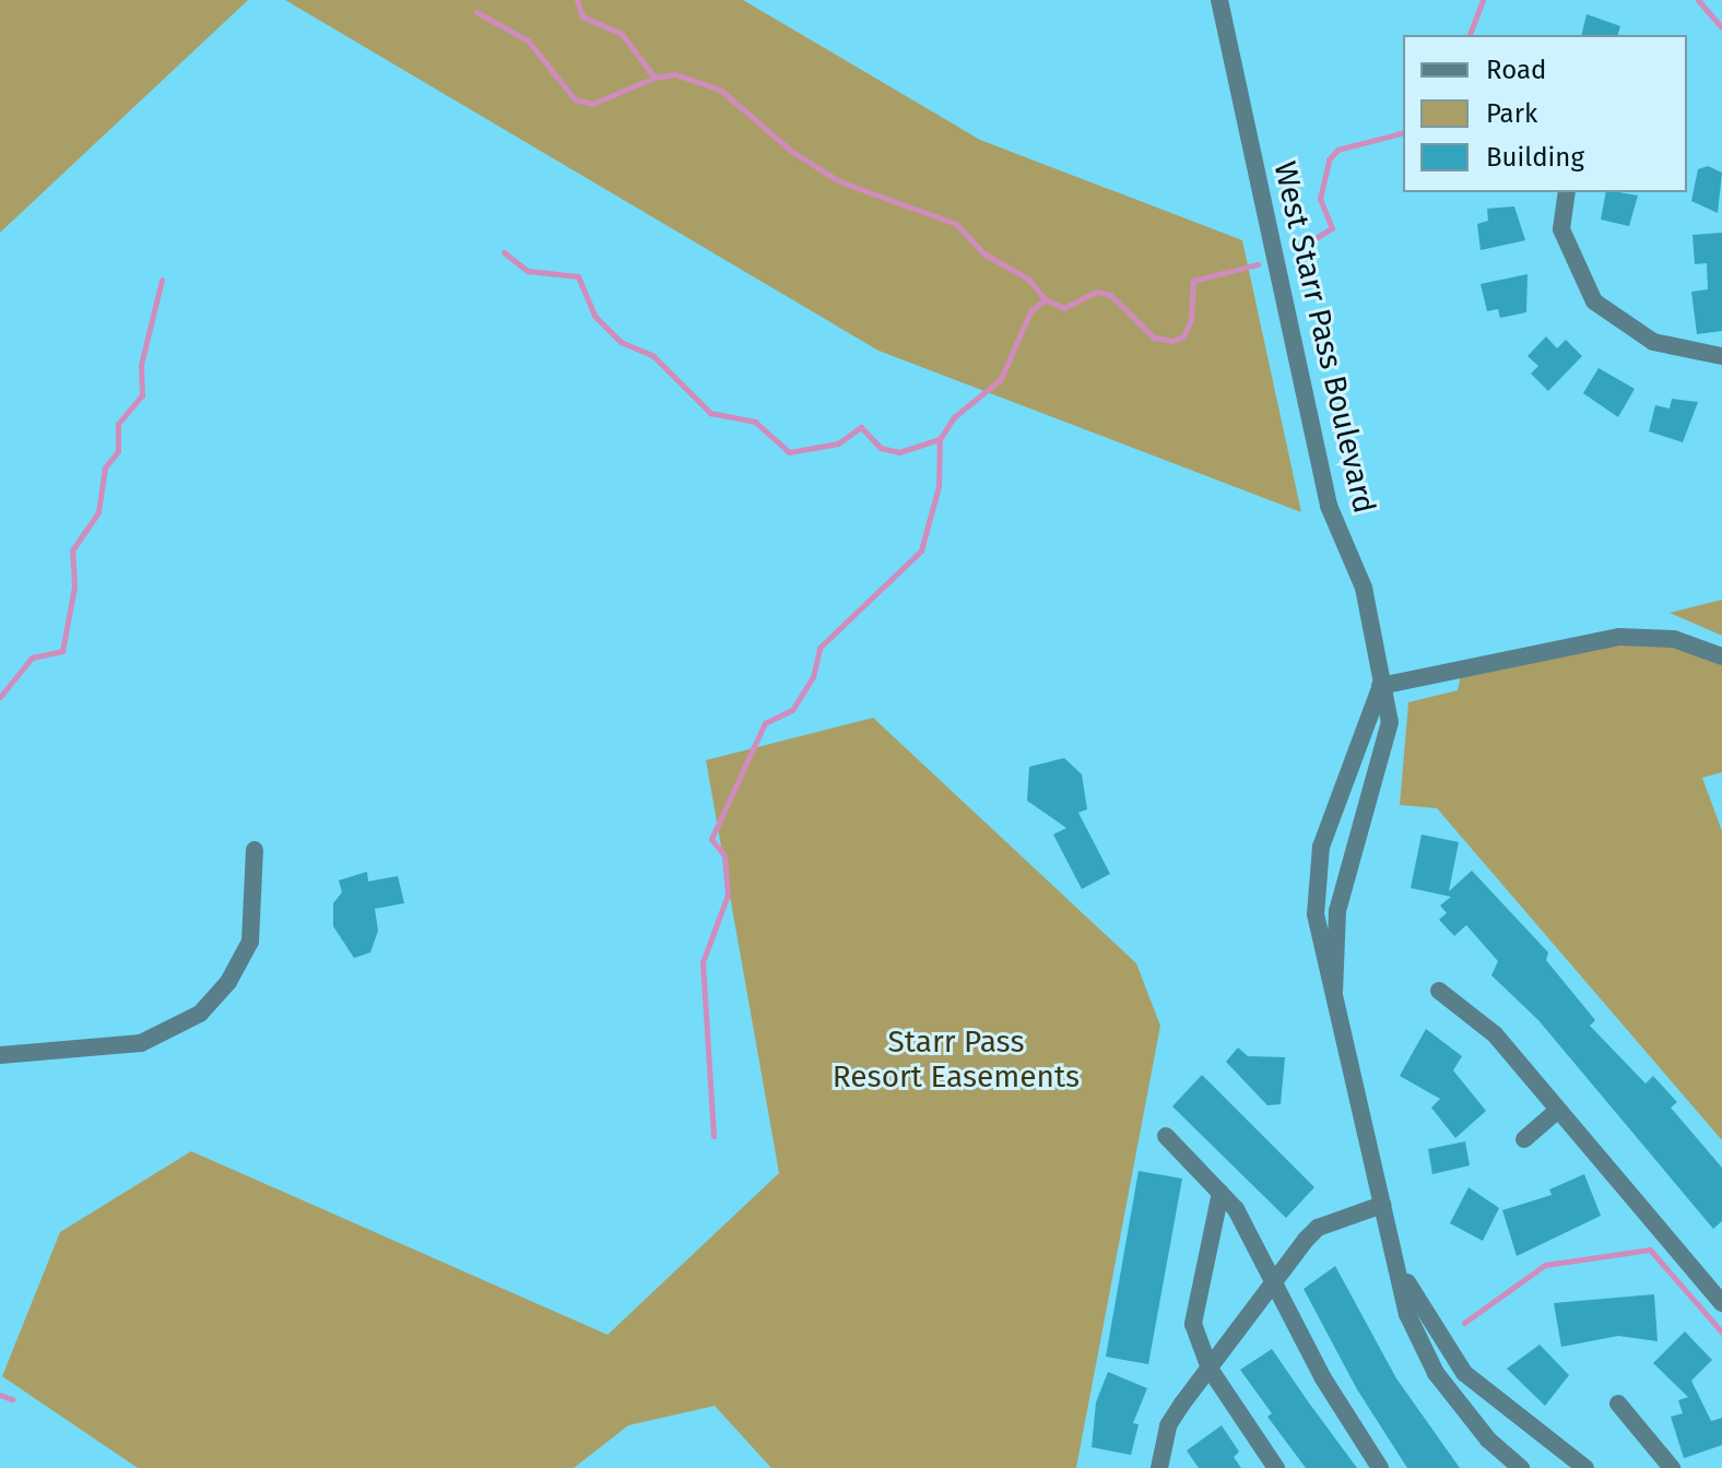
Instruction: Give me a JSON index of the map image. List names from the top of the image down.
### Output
{
  "streets": {
    "street": ["West Starr Pass Boulevard"]
  },
  "parks": ["Starr Pass Resort Easements"],
  "legend": ["Road", "Park", "Building"]
}
